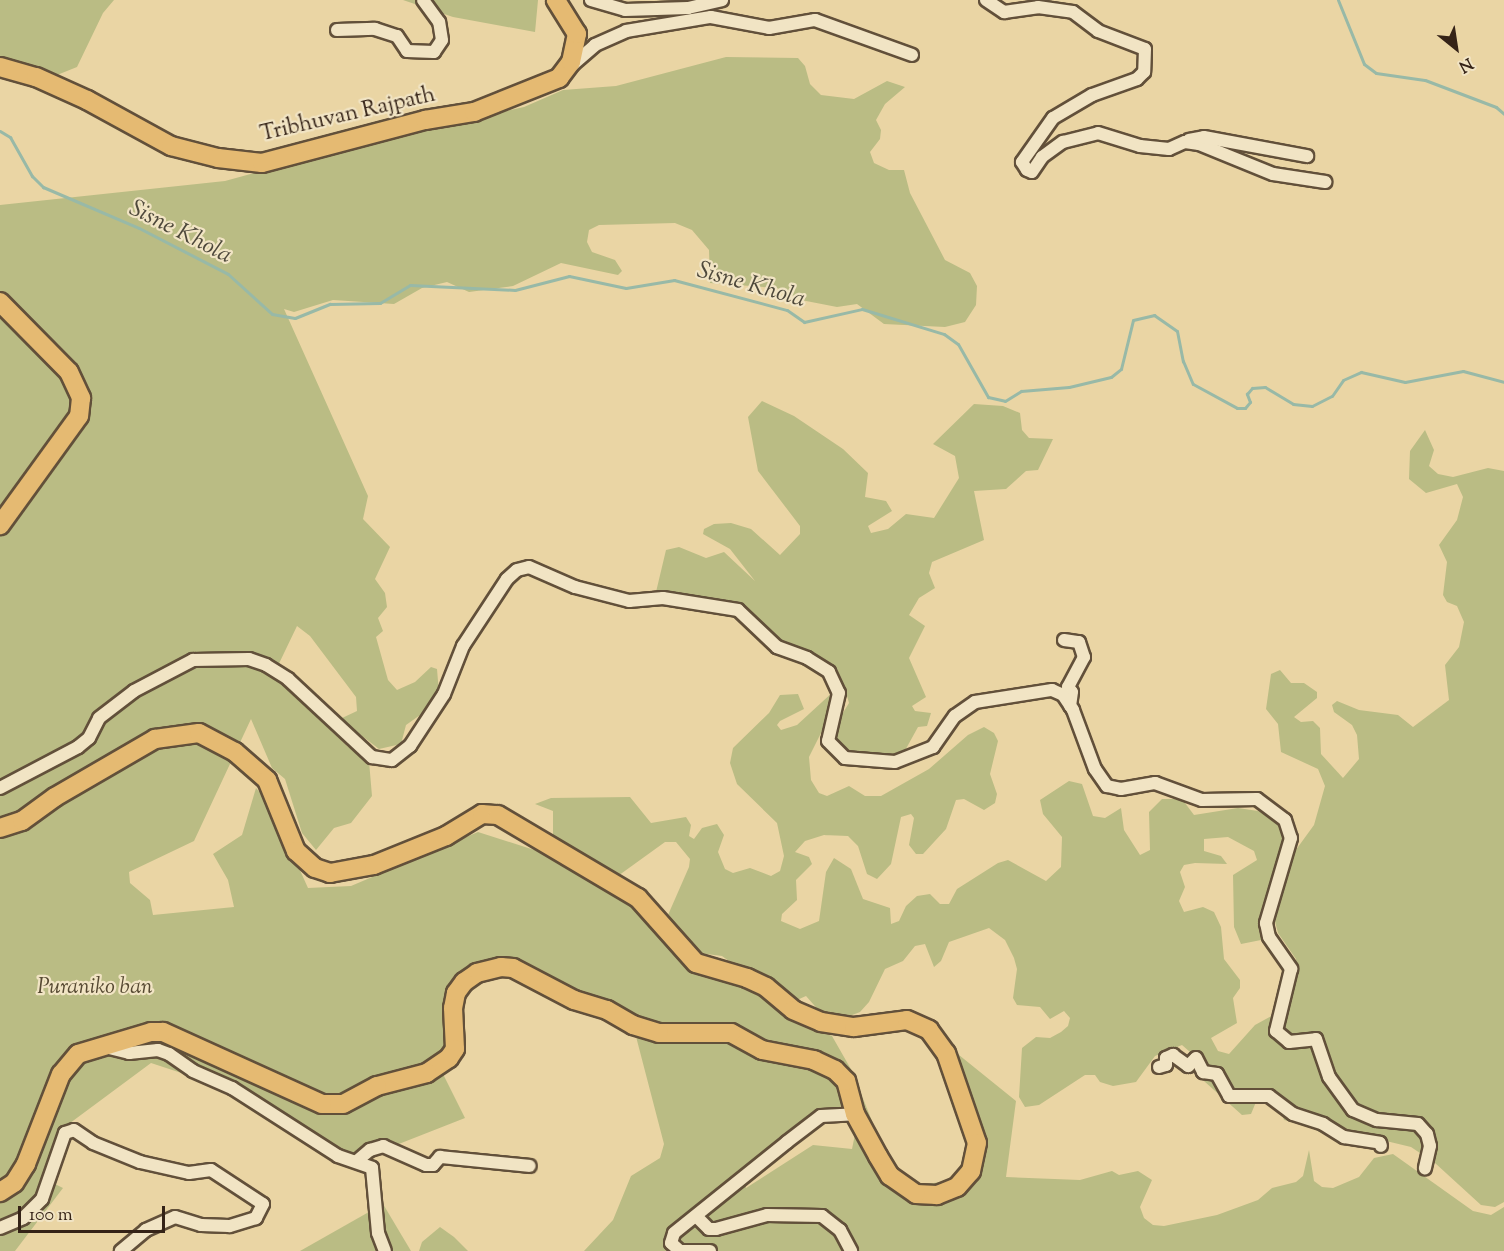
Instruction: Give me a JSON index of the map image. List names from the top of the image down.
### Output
{
  "streets": {
    "highway": ["Tribhuvan Rajpath"]
  },
  "water": ["Sisne Khola"],
  "parks": ["Puraniko ban"],
  "scale_bar": "100 m",
  "north": "bottom right"
}
